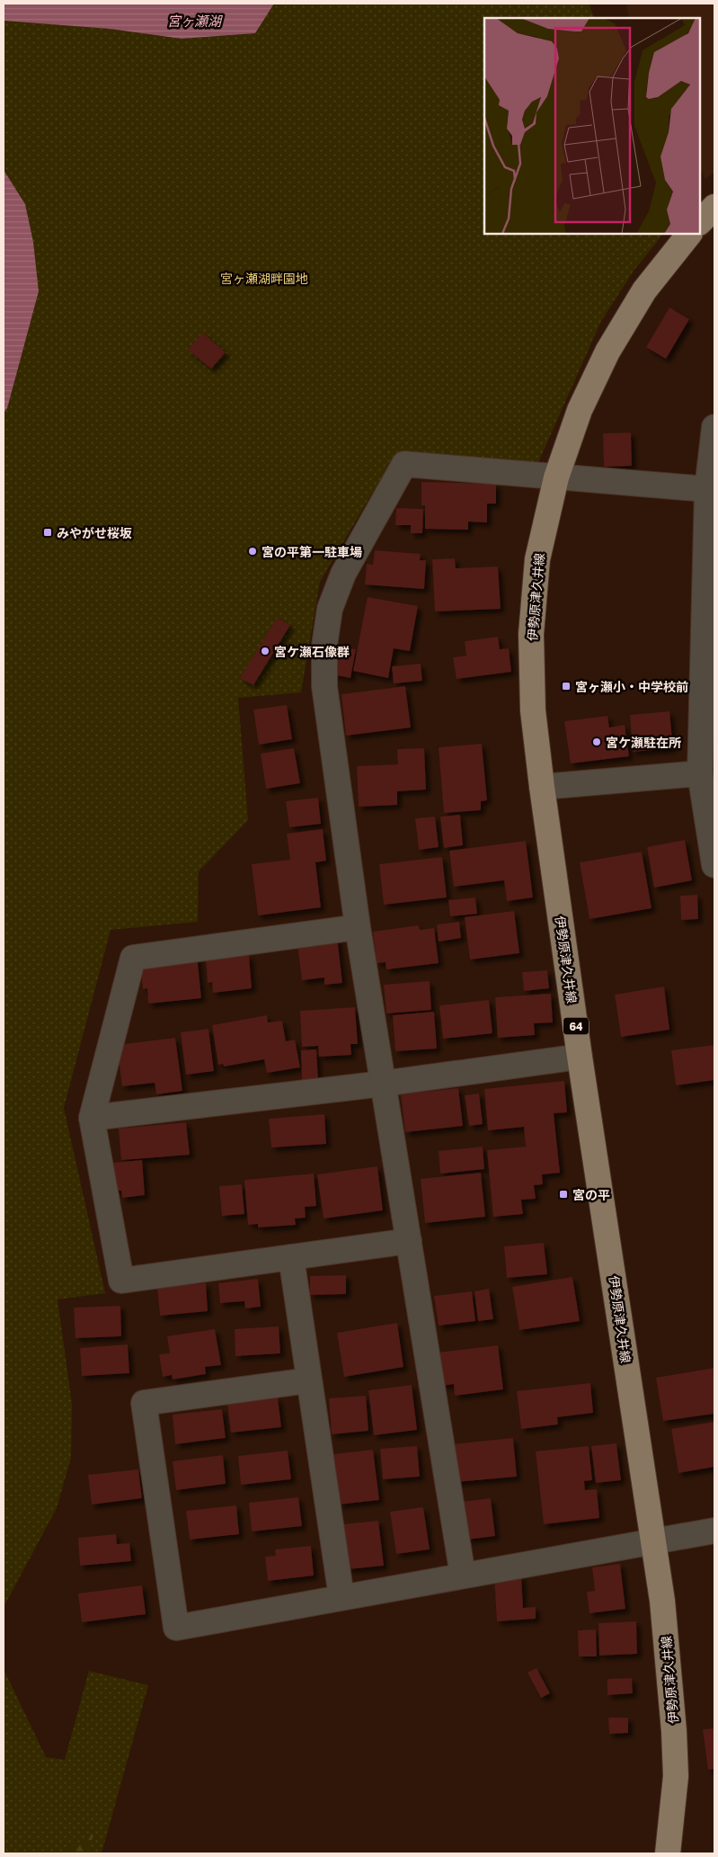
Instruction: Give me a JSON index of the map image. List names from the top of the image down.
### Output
{
  "streets": {
    "main road": ["伊勢原津久井線", "64"]
  },
  "water": ["宮ヶ瀬湖"],
  "parks": ["宮ヶ瀬湖畔園地"],
  "places": {
    "transit": ["みやがせ桜坂", "宮ヶ瀬小・中学校前", "宮の平"],
    "other": ["宮の平第一駐車場", "宮ケ瀬石像群", "宮ケ瀬駐在所"]
  }
}
